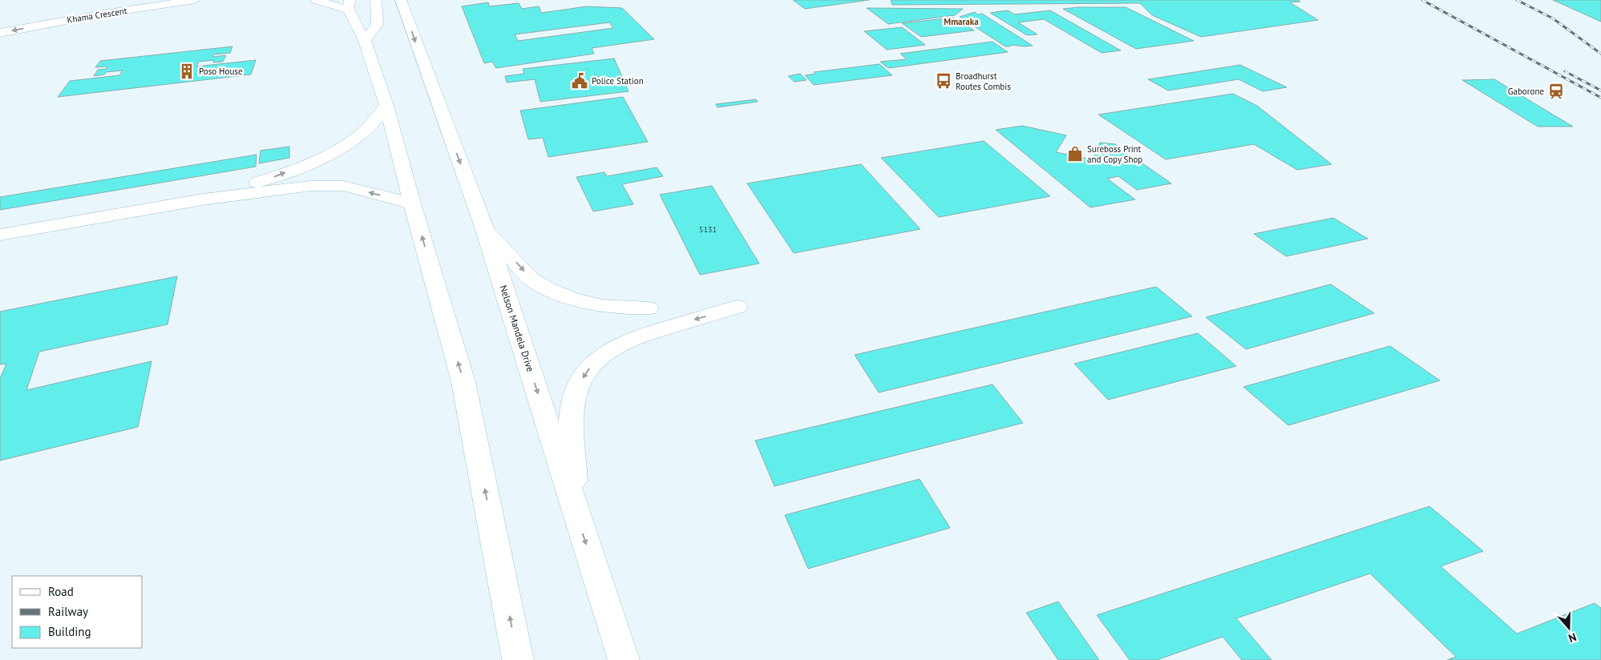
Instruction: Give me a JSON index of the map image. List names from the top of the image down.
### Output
{
  "streets": {
    "main road": ["Khama Crescent", "Nelson Mandela Drive"]
  },
  "districts": ["Mmaraka"],
  "places": {
    "building": ["Poso House"],
    "public building": ["Police Station"],
    "bus stop": ["Broadhurst Routes Combis"],
    "station": ["Gaborone"],
    "shop": ["Sureboss Print and Copy Shop"]
  },
  "house_numbers": ["5131"],
  "legend": ["Road", "Railway", "Building"],
  "north": "bottom"
}
